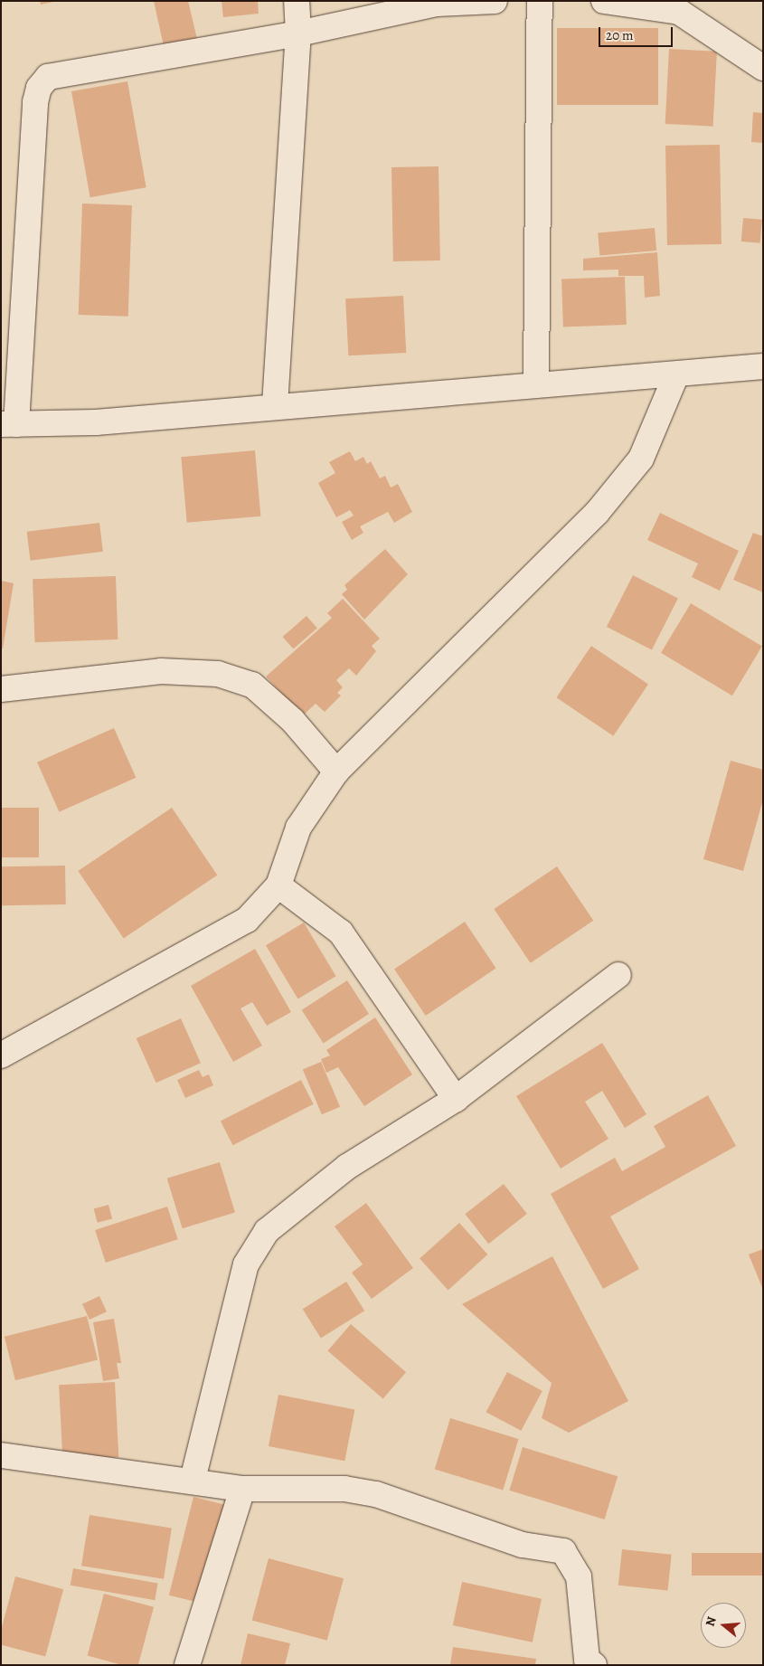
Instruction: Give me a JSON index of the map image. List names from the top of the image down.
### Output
{
  "scale_bar": "20 m",
  "north": "left"
}
